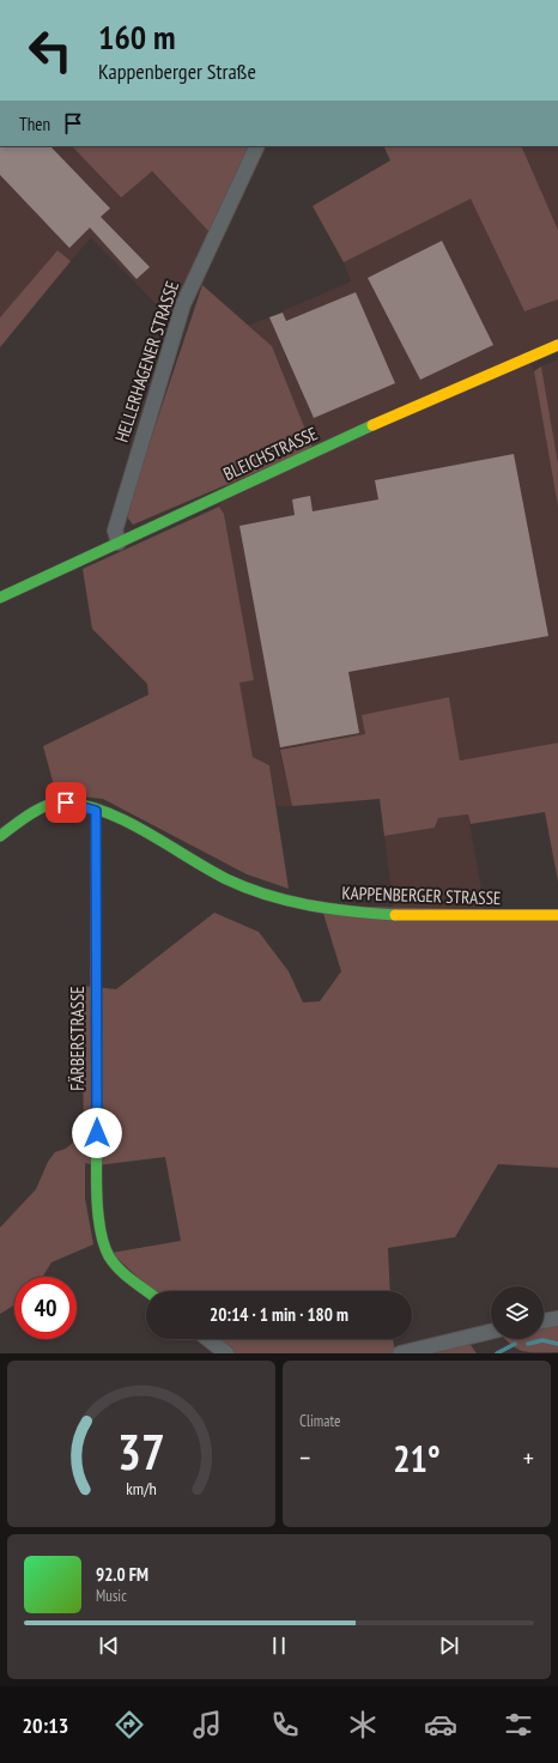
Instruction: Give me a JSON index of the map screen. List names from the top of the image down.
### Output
{
  "streets": {
    "street": [
      "HELLERHAGENER STRASSE",
      "BLEICHSTRASSE",
      "KAPPENBERGER STRASSE",
      "FÄRBERSTRASSE"
    ]
  },
  "crossings": [
    ["HELLERHAGENER STRASSE", "BLEICHSTRASSE"],
    ["KAPPENBERGER STRASSE", "FÄRBERSTRASSE"]
  ],
  "page": {
    "turn": ["160 m", "Kappenberger Straße"],
    "then": "Then",
    "limit": "40",
    "trip": "20:14 · 1 min · 180 m",
    "tile": "Climate",
    "heat": ["−", "21°", "+"],
    "song": ["92.0 FM", "Music"],
    "tabs": "20:13",
    "gauge": ["37", "km/h"]
  }
}
